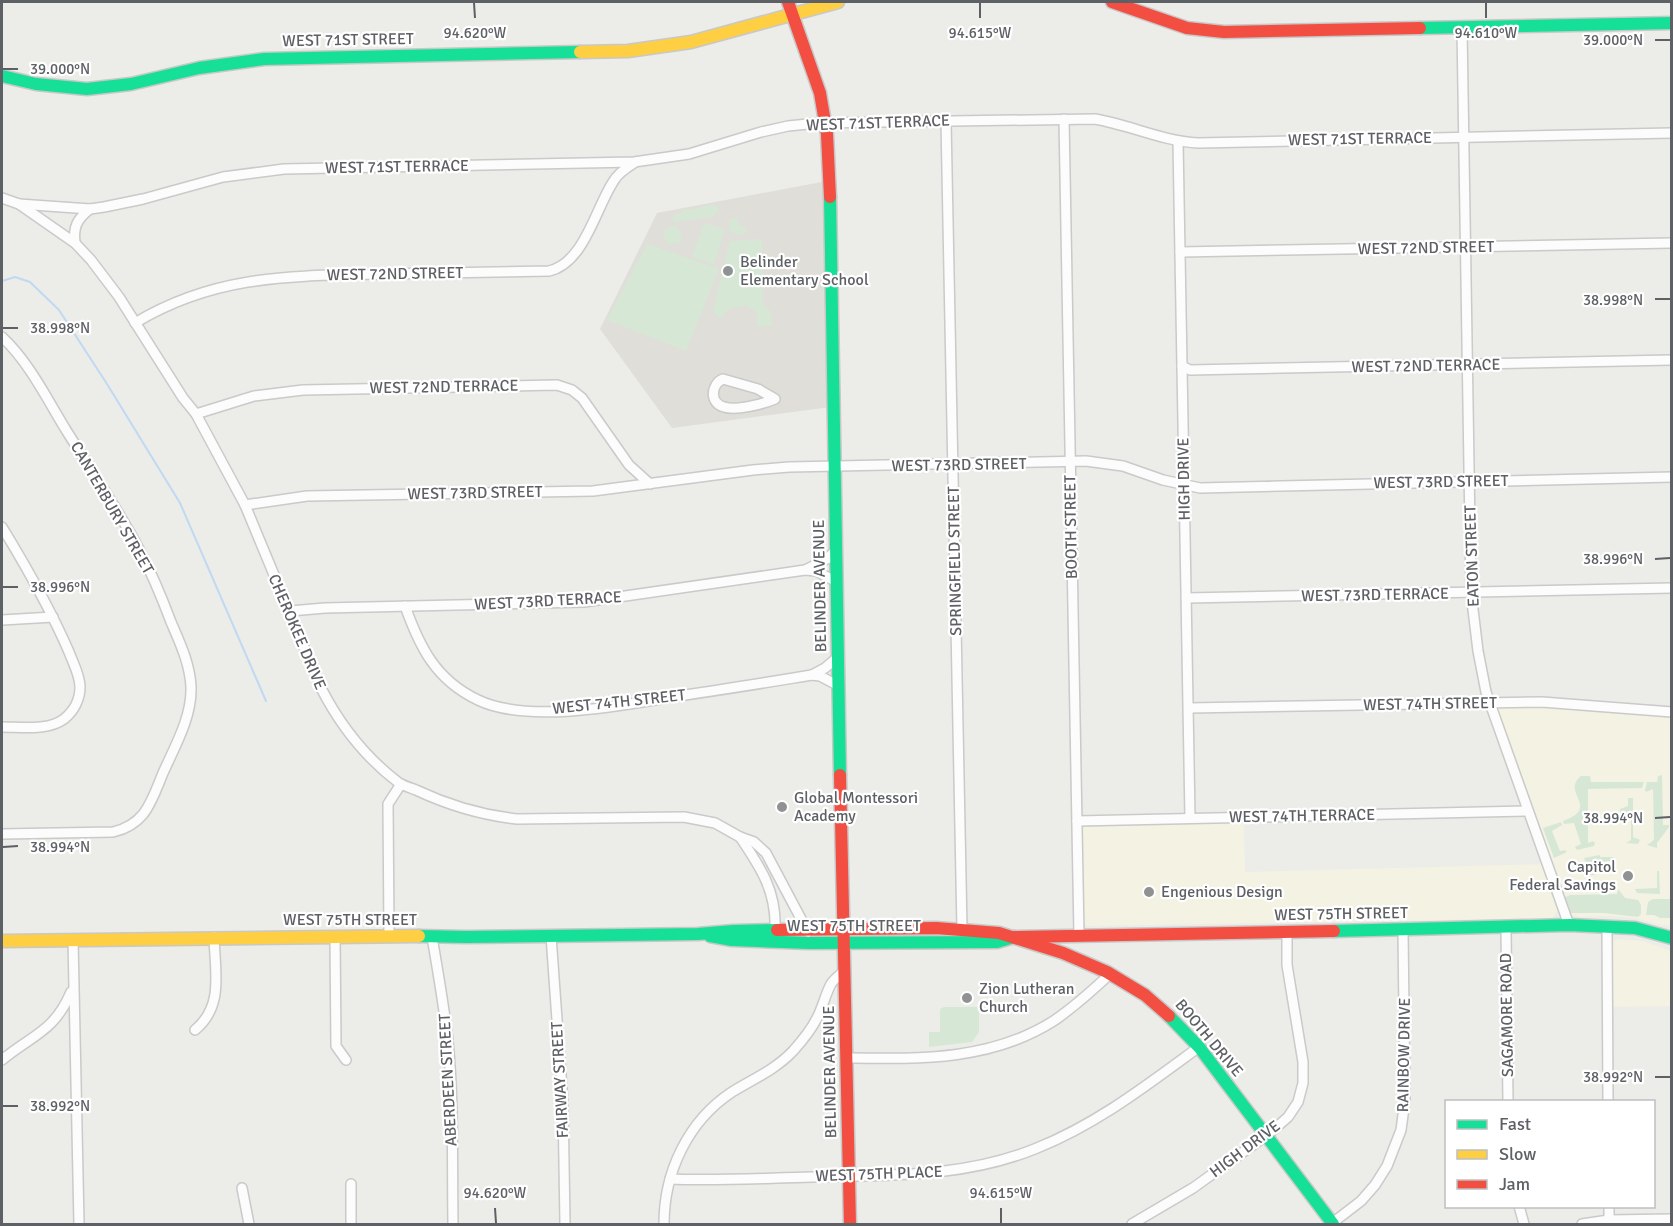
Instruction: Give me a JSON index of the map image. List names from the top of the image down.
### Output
{
  "streets": {
    "street": [
      "WEST 71ST STREET",
      "WEST 71ST TERRACE",
      "WEST 72ND STREET",
      "WEST 72ND TERRACE",
      "WEST 73RD STREET",
      "HIGH DRIVE",
      "CANTERBURY STREET",
      "BOOTH STREET",
      "EATON STREET",
      "SPRINGFIELD STREET",
      "BELINDER AVENUE",
      "WEST 73RD TERRACE",
      "CHEROKEE DRIVE",
      "WEST 74TH STREET",
      "WEST 74TH TERRACE",
      "WEST 75TH STREET",
      "SAGAMORE ROAD",
      "BOOTH DRIVE",
      "RAINBOW DRIVE",
      "ABERDEEN STREET",
      "FAIRWAY STREET",
      "WEST 75TH PLACE"
    ]
  },
  "crossings": [
    ["WEST 71ST STREET", "BELINDER AVENUE"],
    ["WEST 71ST TERRACE", "WEST 72ND STREET"],
    ["WEST 71ST TERRACE", "HIGH DRIVE"],
    ["WEST 71ST TERRACE", "BOOTH STREET"],
    ["WEST 71ST TERRACE", "EATON STREET"],
    ["WEST 71ST TERRACE", "SPRINGFIELD STREET"],
    ["WEST 71ST TERRACE", "BELINDER AVENUE"],
    ["WEST 71ST TERRACE", "CHEROKEE DRIVE"],
    ["WEST 72ND STREET", "HIGH DRIVE"],
    ["WEST 72ND STREET", "EATON STREET"],
    ["WEST 72ND STREET", "CHEROKEE DRIVE"],
    ["WEST 72ND TERRACE", "WEST 73RD STREET"],
    ["WEST 72ND TERRACE", "HIGH DRIVE"],
    ["WEST 72ND TERRACE", "EATON STREET"],
    ["WEST 72ND TERRACE", "CHEROKEE DRIVE"],
    ["WEST 73RD STREET", "HIGH DRIVE"],
    ["WEST 73RD STREET", "BOOTH STREET"],
    ["WEST 73RD STREET", "EATON STREET"],
    ["WEST 73RD STREET", "SPRINGFIELD STREET"],
    ["WEST 73RD STREET", "BELINDER AVENUE"],
    ["WEST 73RD STREET", "CHEROKEE DRIVE"],
    ["HIGH DRIVE", "WEST 73RD TERRACE"],
    ["HIGH DRIVE", "WEST 74TH STREET"],
    ["HIGH DRIVE", "WEST 74TH TERRACE"],
    ["HIGH DRIVE", "WEST 75TH STREET"],
    ["HIGH DRIVE", "BOOTH DRIVE"],
    ["BOOTH STREET", "WEST 74TH TERRACE"],
    ["BOOTH STREET", "WEST 75TH STREET"],
    ["EATON STREET", "WEST 73RD TERRACE"],
    ["EATON STREET", "WEST 74TH STREET"],
    ["EATON STREET", "WEST 74TH TERRACE"],
    ["EATON STREET", "WEST 75TH STREET"],
    ["SPRINGFIELD STREET", "WEST 75TH STREET"],
    ["BELINDER AVENUE", "WEST 73RD TERRACE"],
    ["BELINDER AVENUE", "WEST 74TH STREET"],
    ["BELINDER AVENUE", "WEST 75TH STREET"],
    ["BELINDER AVENUE", "WEST 75TH PLACE"],
    ["WEST 73RD TERRACE", "CHEROKEE DRIVE"],
    ["WEST 73RD TERRACE", "WEST 74TH STREET"],
    ["CHEROKEE DRIVE", "WEST 75TH STREET"],
    ["WEST 75TH STREET", "SAGAMORE ROAD"],
    ["WEST 75TH STREET", "BOOTH DRIVE"],
    ["WEST 75TH STREET", "RAINBOW DRIVE"],
    ["WEST 75TH STREET", "ABERDEEN STREET"],
    ["WEST 75TH STREET", "FAIRWAY STREET"],
    ["BOOTH DRIVE", "RAINBOW DRIVE"],
    ["BOOTH DRIVE", "WEST 75TH PLACE"]
  ],
  "places": [
    "Belinder Elementary School",
    "Global Montessori Academy",
    "Capitol Federal Savings",
    "Engenious Design",
    "Zion Lutheran Church"
  ],
  "legend": ["Fast", "Slow", "Jam"],
  "coordinates": [
    "94.620°W",
    "94.615°W",
    "94.610°W",
    "39.000°N",
    "38.998°N",
    "38.996°N",
    "38.994°N",
    "38.992°N"
  ]
}
